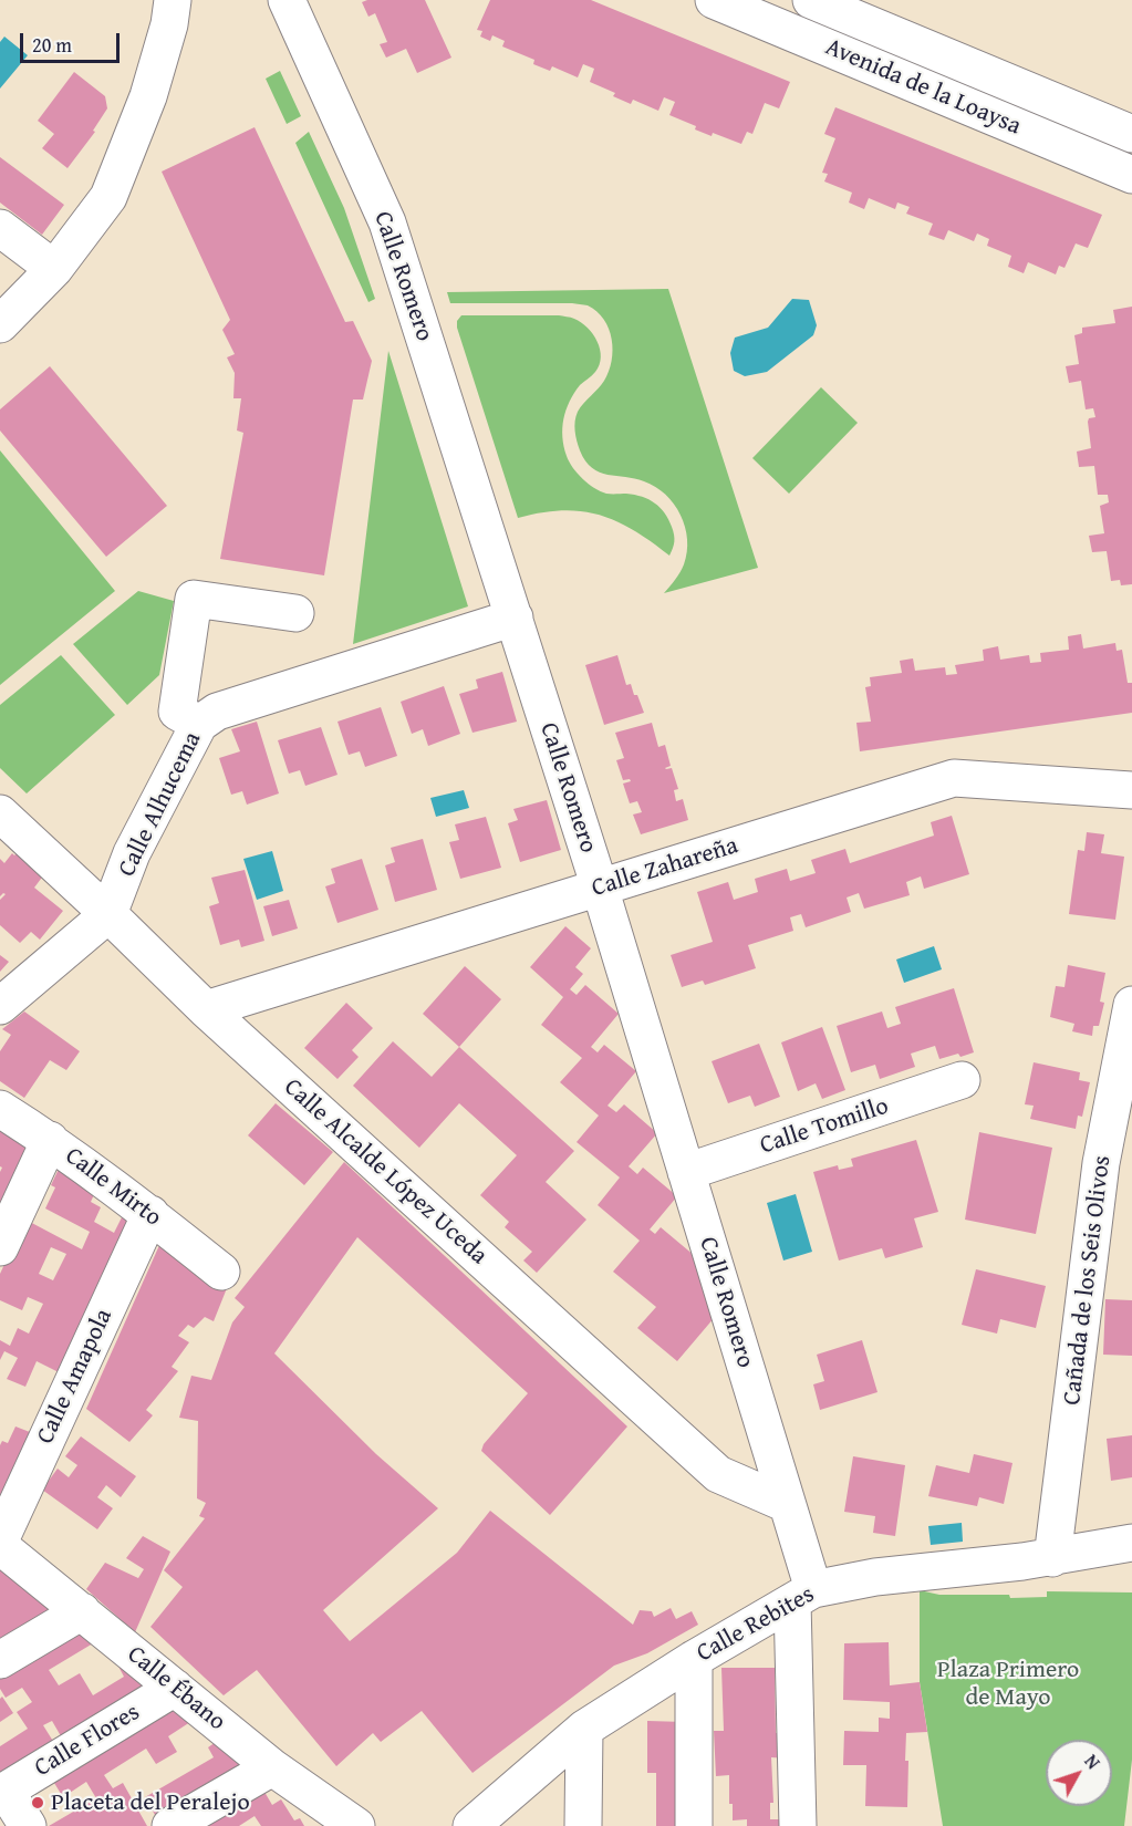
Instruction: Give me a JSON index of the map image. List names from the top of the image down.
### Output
{
  "streets": {
    "street": [
      "Avenida de la Loaysa",
      "Calle Romero",
      "Calle Alhucema",
      "Calle Zahareña",
      "Calle Tomillo",
      "Calle Alcalde López Uceda",
      "Calle Mirto",
      "Cañada de los Seis Olivos",
      "Calle Amapola",
      "Calle Rebites",
      "Calle Ébano",
      "Calle Flores"
    ]
  },
  "crossings": [
    ["Calle Romero", "Calle Alhucema"],
    ["Calle Romero", "Calle Zahareña"],
    ["Calle Romero", "Calle Tomillo"],
    ["Calle Romero", "Calle Alcalde López Uceda"],
    ["Calle Romero", "Calle Rebites"],
    ["Calle Alhucema", "Calle Alcalde López Uceda"],
    ["Calle Zahareña", "Calle Alcalde López Uceda"],
    ["Calle Mirto", "Calle Amapola"],
    ["Cañada de los Seis Olivos", "Calle Rebites"],
    ["Calle Ébano", "Calle Flores"]
  ],
  "parks": ["Plaza Primero de Mayo"],
  "places": ["Placeta del Peralejo"],
  "scale_bar": "20 m",
  "north": "top right"
}
